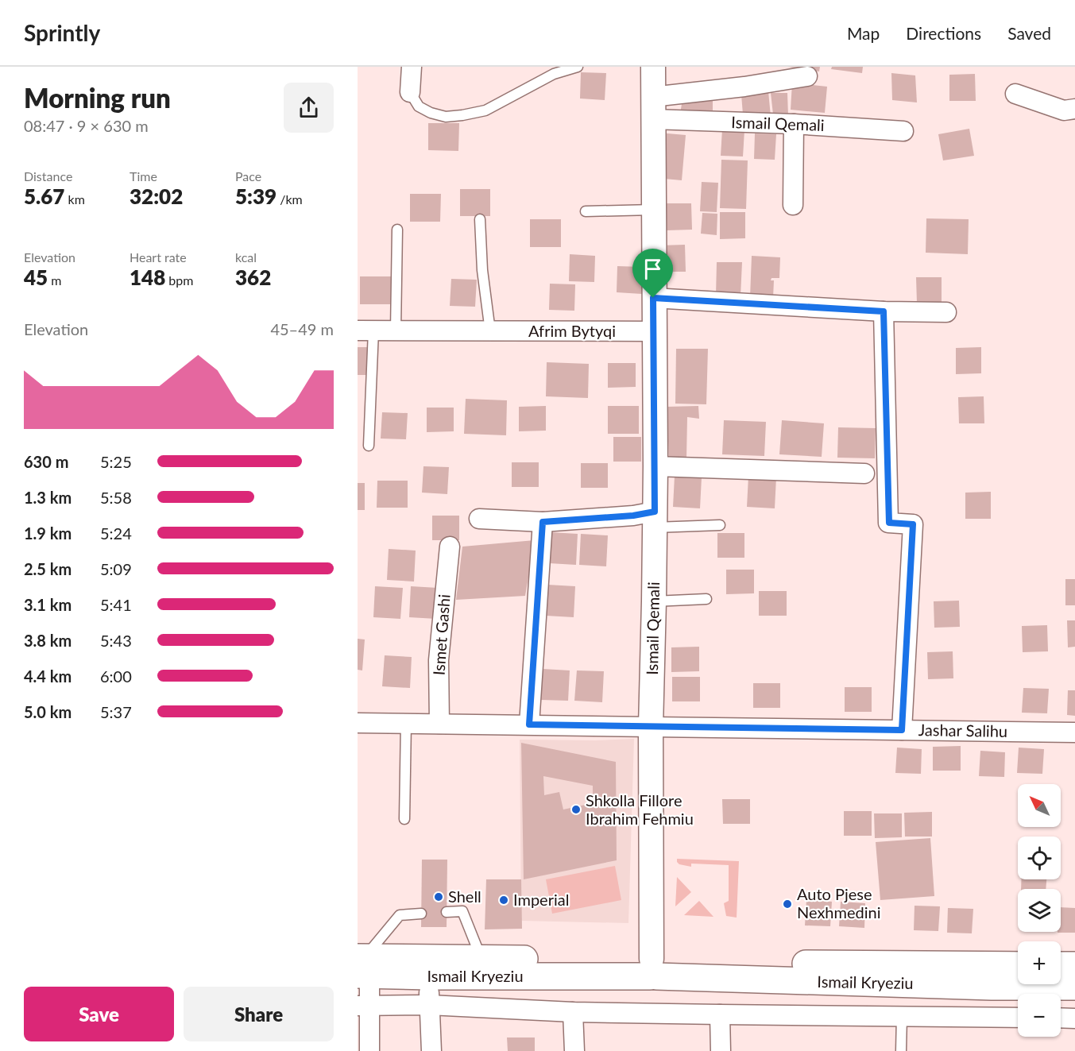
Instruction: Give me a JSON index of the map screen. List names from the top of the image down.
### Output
{
  "streets": {
    "main road": ["Ismail Kryeziu"],
    "street": [
      "Ismail Qemali",
      "Afrim Bytyqi",
      "Ismet Gashi",
      "Jashar Salihu"
    ]
  },
  "crossings": [
    ["Ismail Qemali", "Afrim Bytyqi"],
    ["Ismail Qemali", "Jashar Salihu"],
    ["Ismail Qemali", "Ismail Kryeziu"]
  ],
  "places": [
    "Shkolla Fillore Ibrahim Fehmiu",
    "Shell",
    "Imperial",
    "Auto Pjese Nexhmedini"
  ],
  "north": "top left",
  "page": {
    "header": "Sprintly",
    "nav": ["Map", "Directions", "Saved"],
    "heading": ["Morning run", "08:47 · 9 × 630 m"],
    "stats": [
      ["Distance", "5.67 km"],
      ["Time", "32:02"],
      ["Pace", "5:39 /km"],
      ["Elevation", "45 m"],
      ["Heart rate", "148 bpm"],
      ["kcal", "362"]
    ],
    "chart": ["Elevation", "45–49 m"],
    "list": [
      {
        "name": "630 m",
        "note": "5:25"
      },
      {
        "name": "1.3 km",
        "note": "5:58"
      },
      {
        "name": "1.9 km",
        "note": "5:24"
      },
      {
        "name": "2.5 km",
        "note": "5:09"
      },
      {
        "name": "3.1 km",
        "note": "5:41"
      },
      {
        "name": "3.8 km",
        "note": "5:43"
      },
      {
        "name": "4.4 km",
        "note": "6:00"
      },
      {
        "name": "5.0 km",
        "note": "5:37"
      }
    ],
    "map_buttons": ["+", "−"],
    "buttons": ["Save", "Share"]
  }
}
